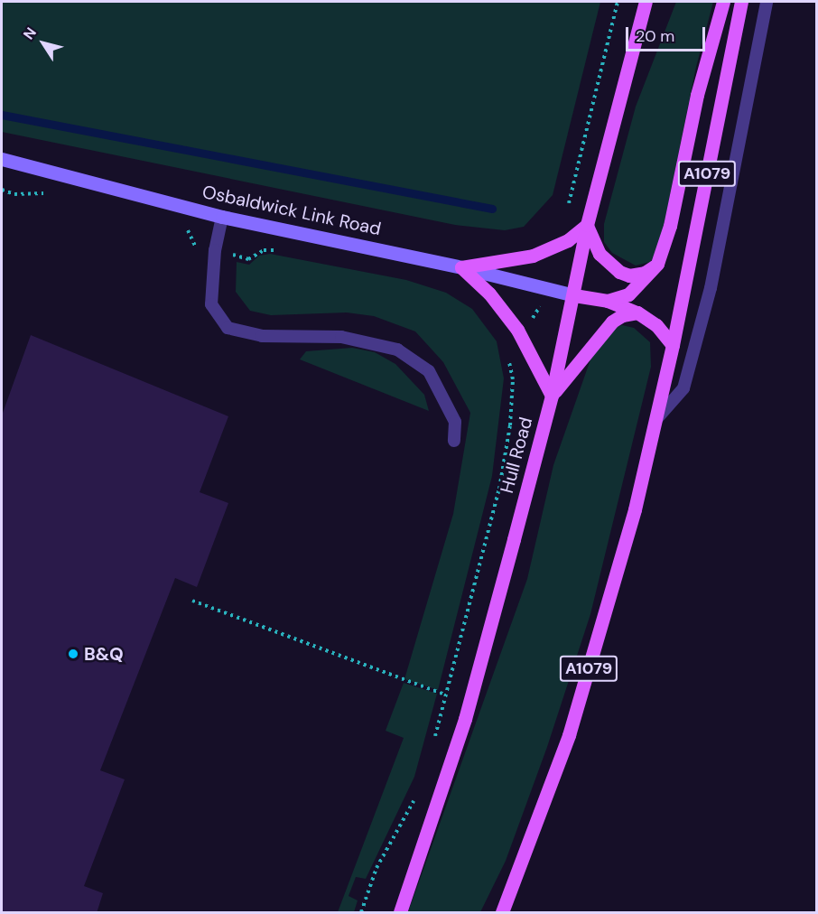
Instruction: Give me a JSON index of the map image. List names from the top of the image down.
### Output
{
  "streets": {
    "main road": ["A1079", "Hull Road"],
    "street": ["Osbaldwick Link Road"]
  },
  "crossings": [
    ["Osbaldwick Link Road", "Hull Road"]
  ],
  "places": ["B&Q"],
  "scale_bar": "20 m",
  "north": "top left"
}
